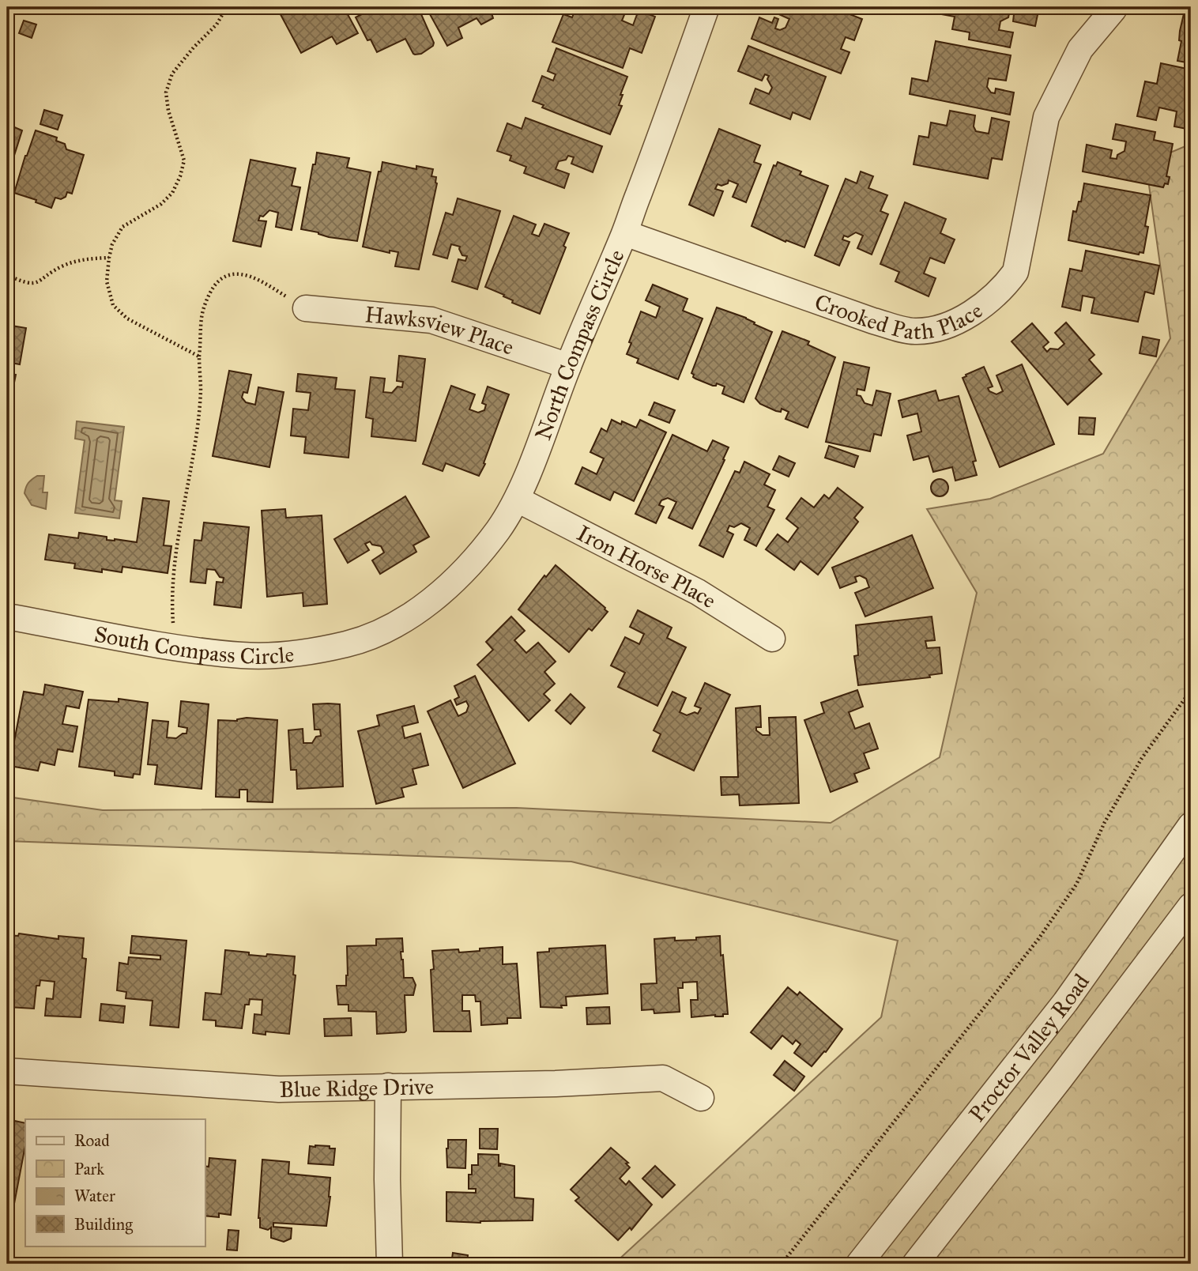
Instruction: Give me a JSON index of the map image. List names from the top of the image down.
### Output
{
  "streets": {
    "street": [
      "Crooked Path Place",
      "Hawksview Place",
      "North Compass Circle",
      "Iron Horse Place",
      "South Compass Circle",
      "Proctor Valley Road",
      "Blue Ridge Drive"
    ]
  },
  "crossings": [
    ["Crooked Path Place", "North Compass Circle"],
    ["Hawksview Place", "North Compass Circle"],
    ["North Compass Circle", "Iron Horse Place"],
    ["North Compass Circle", "South Compass Circle"]
  ],
  "legend": [
    "Road",
    "Park",
    "Water",
    "Building"
  ]
}
